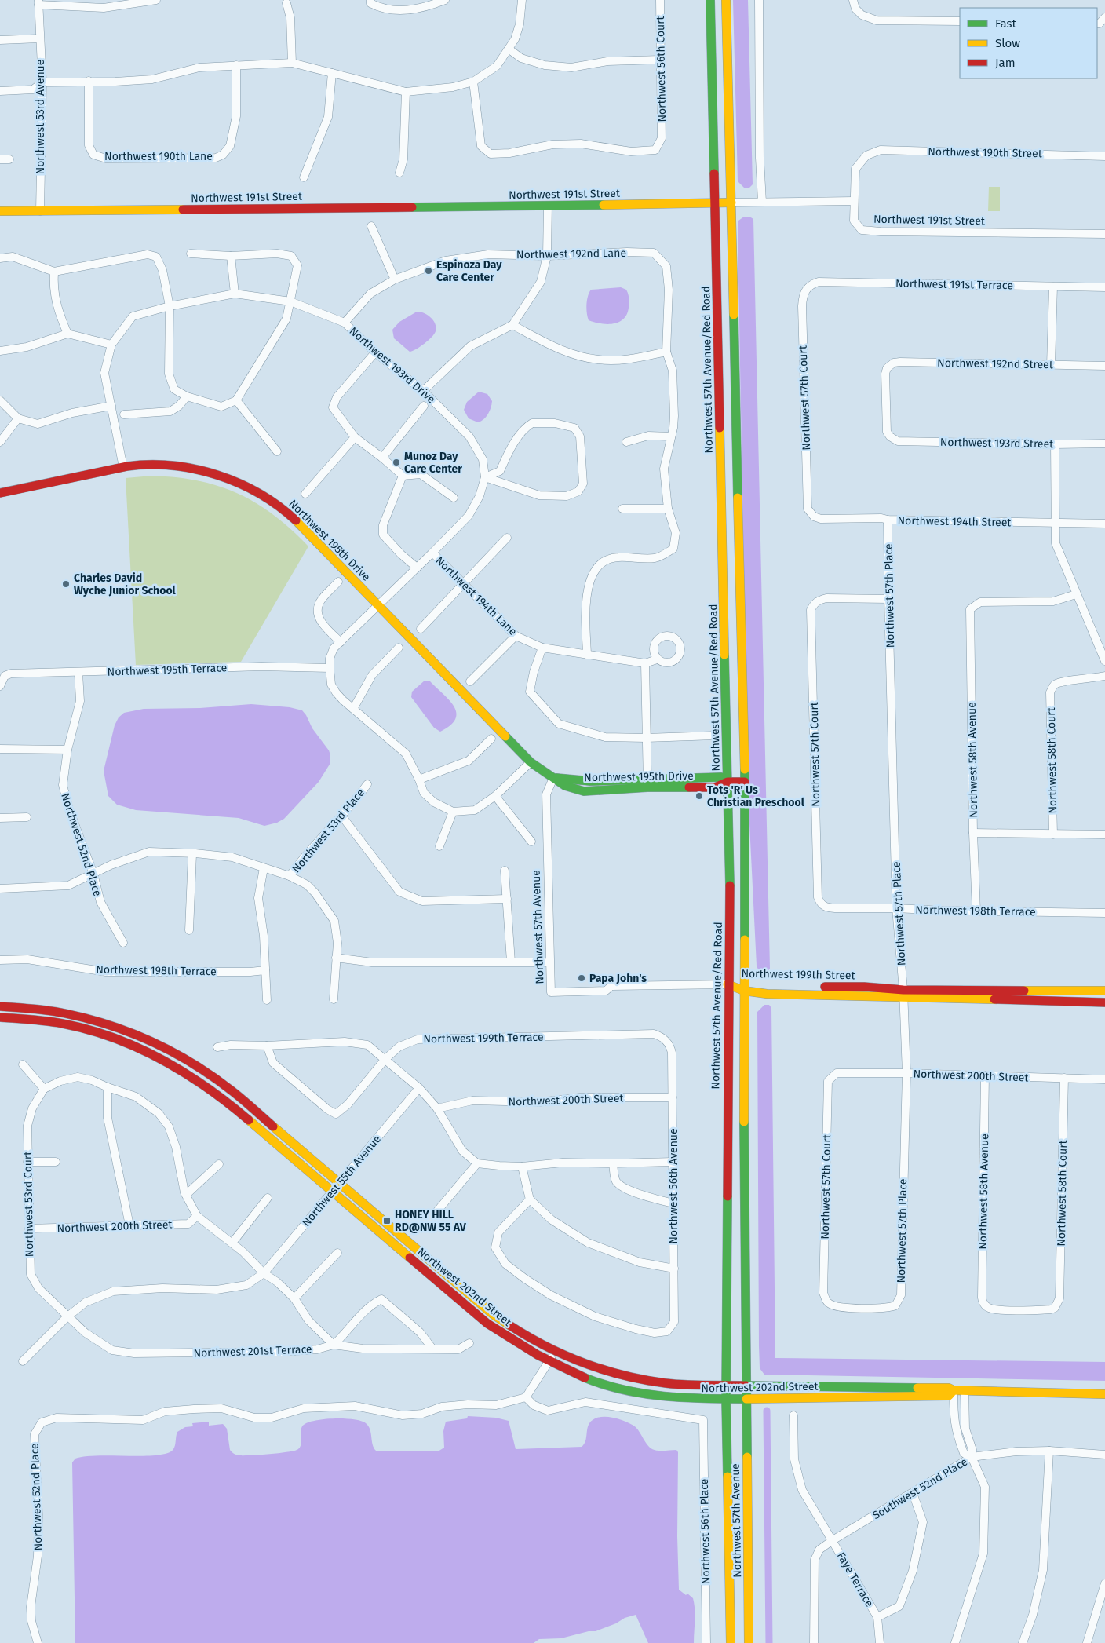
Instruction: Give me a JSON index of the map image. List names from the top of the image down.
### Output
{
  "streets": {
    "main road": [
      "Northwest 191st Street",
      "Northwest 57th Avenue/Red Road",
      "Northwest 195th Drive",
      "Northwest 57th Avenue",
      "Northwest 199th Street",
      "Northwest 202nd Street"
    ],
    "street": [
      "Northwest 56th Court",
      "Northwest 53rd Avenue",
      "Northwest 190th Street",
      "Northwest 190th Lane",
      "Northwest 192nd Lane",
      "Northwest 191st Terrace",
      "Northwest 192nd Street",
      "Northwest 193rd Drive",
      "Northwest 57th Court",
      "Northwest 193rd Street",
      "Northwest 194th Street",
      "Northwest 194th Lane",
      "Northwest 57th Place",
      "Northwest 195th Terrace",
      "Northwest 58th Avenue",
      "Northwest 58th Court",
      "Northwest 53rd Place",
      "Northwest 52nd Place",
      "Northwest 198th Terrace",
      "Northwest 199th Terrace",
      "Northwest 200th Street",
      "Northwest 55th Avenue",
      "Northwest 56th Avenue",
      "Northwest 53rd Court",
      "Northwest 201st Terrace",
      "Southwest 52nd Place",
      "Northwest 56th Place",
      "Faye Terrace"
    ]
  },
  "crossings": [
    ["Northwest 53rd Avenue", "Northwest 191st Street"],
    ["Northwest 190th Street", "Northwest 191st Street"],
    ["Northwest 191st Street", "Northwest 57th Avenue/Red Road"],
    ["Northwest 192nd Lane", "Northwest 193rd Drive"],
    ["Northwest 191st Terrace", "Northwest 57th Court"],
    ["Northwest 192nd Street", "Northwest 193rd Street"],
    ["Northwest 57th Avenue/Red Road", "Northwest 195th Drive"],
    ["Northwest 57th Avenue/Red Road", "Northwest 57th Avenue"],
    ["Northwest 57th Avenue/Red Road", "Northwest 199th Street"],
    ["Northwest 57th Avenue/Red Road", "Northwest 202nd Street"],
    ["Northwest 57th Court", "Northwest 194th Street"],
    ["Northwest 57th Court", "Northwest 57th Place"],
    ["Northwest 57th Court", "Northwest 198th Terrace"],
    ["Northwest 57th Court", "Northwest 200th Street"],
    ["Northwest 194th Street", "Northwest 57th Place"],
    ["Northwest 195th Drive", "Northwest 57th Avenue"],
    ["Northwest 57th Place", "Northwest 198th Terrace"],
    ["Northwest 57th Place", "Northwest 199th Street"],
    ["Northwest 57th Place", "Northwest 200th Street"],
    ["Northwest 195th Terrace", "Northwest 52nd Place"],
    ["Northwest 58th Avenue", "Northwest 58th Court"],
    ["Northwest 58th Avenue", "Northwest 198th Terrace"],
    ["Northwest 58th Avenue", "Northwest 200th Street"],
    ["Northwest 58th Court", "Northwest 200th Street"],
    ["Northwest 52nd Place", "Northwest 56th Place"],
    ["Northwest 57th Avenue", "Northwest 199th Street"],
    ["Northwest 57th Avenue", "Northwest 202nd Street"],
    ["Northwest 199th Terrace", "Northwest 56th Avenue"],
    ["Northwest 200th Street", "Northwest 56th Avenue"],
    ["Northwest 200th Street", "Northwest 53rd Court"],
    ["Northwest 55th Avenue", "Northwest 53rd Court"],
    ["Northwest 55th Avenue", "Northwest 202nd Street"],
    ["Northwest 53rd Court", "Northwest 201st Terrace"],
    ["Southwest 52nd Place", "Faye Terrace"]
  ],
  "places": {
    "other": [
      "Espinoza Day Care Center",
      "Munoz Day Care Center",
      "Charles David Wyche Junior School",
      "Tots 'R' Us Christian Preschool",
      "Papa John's"
    ],
    "transit": ["HONEY HILL RD@NW 55 AV"]
  },
  "legend": ["Fast", "Slow", "Jam"]
}
